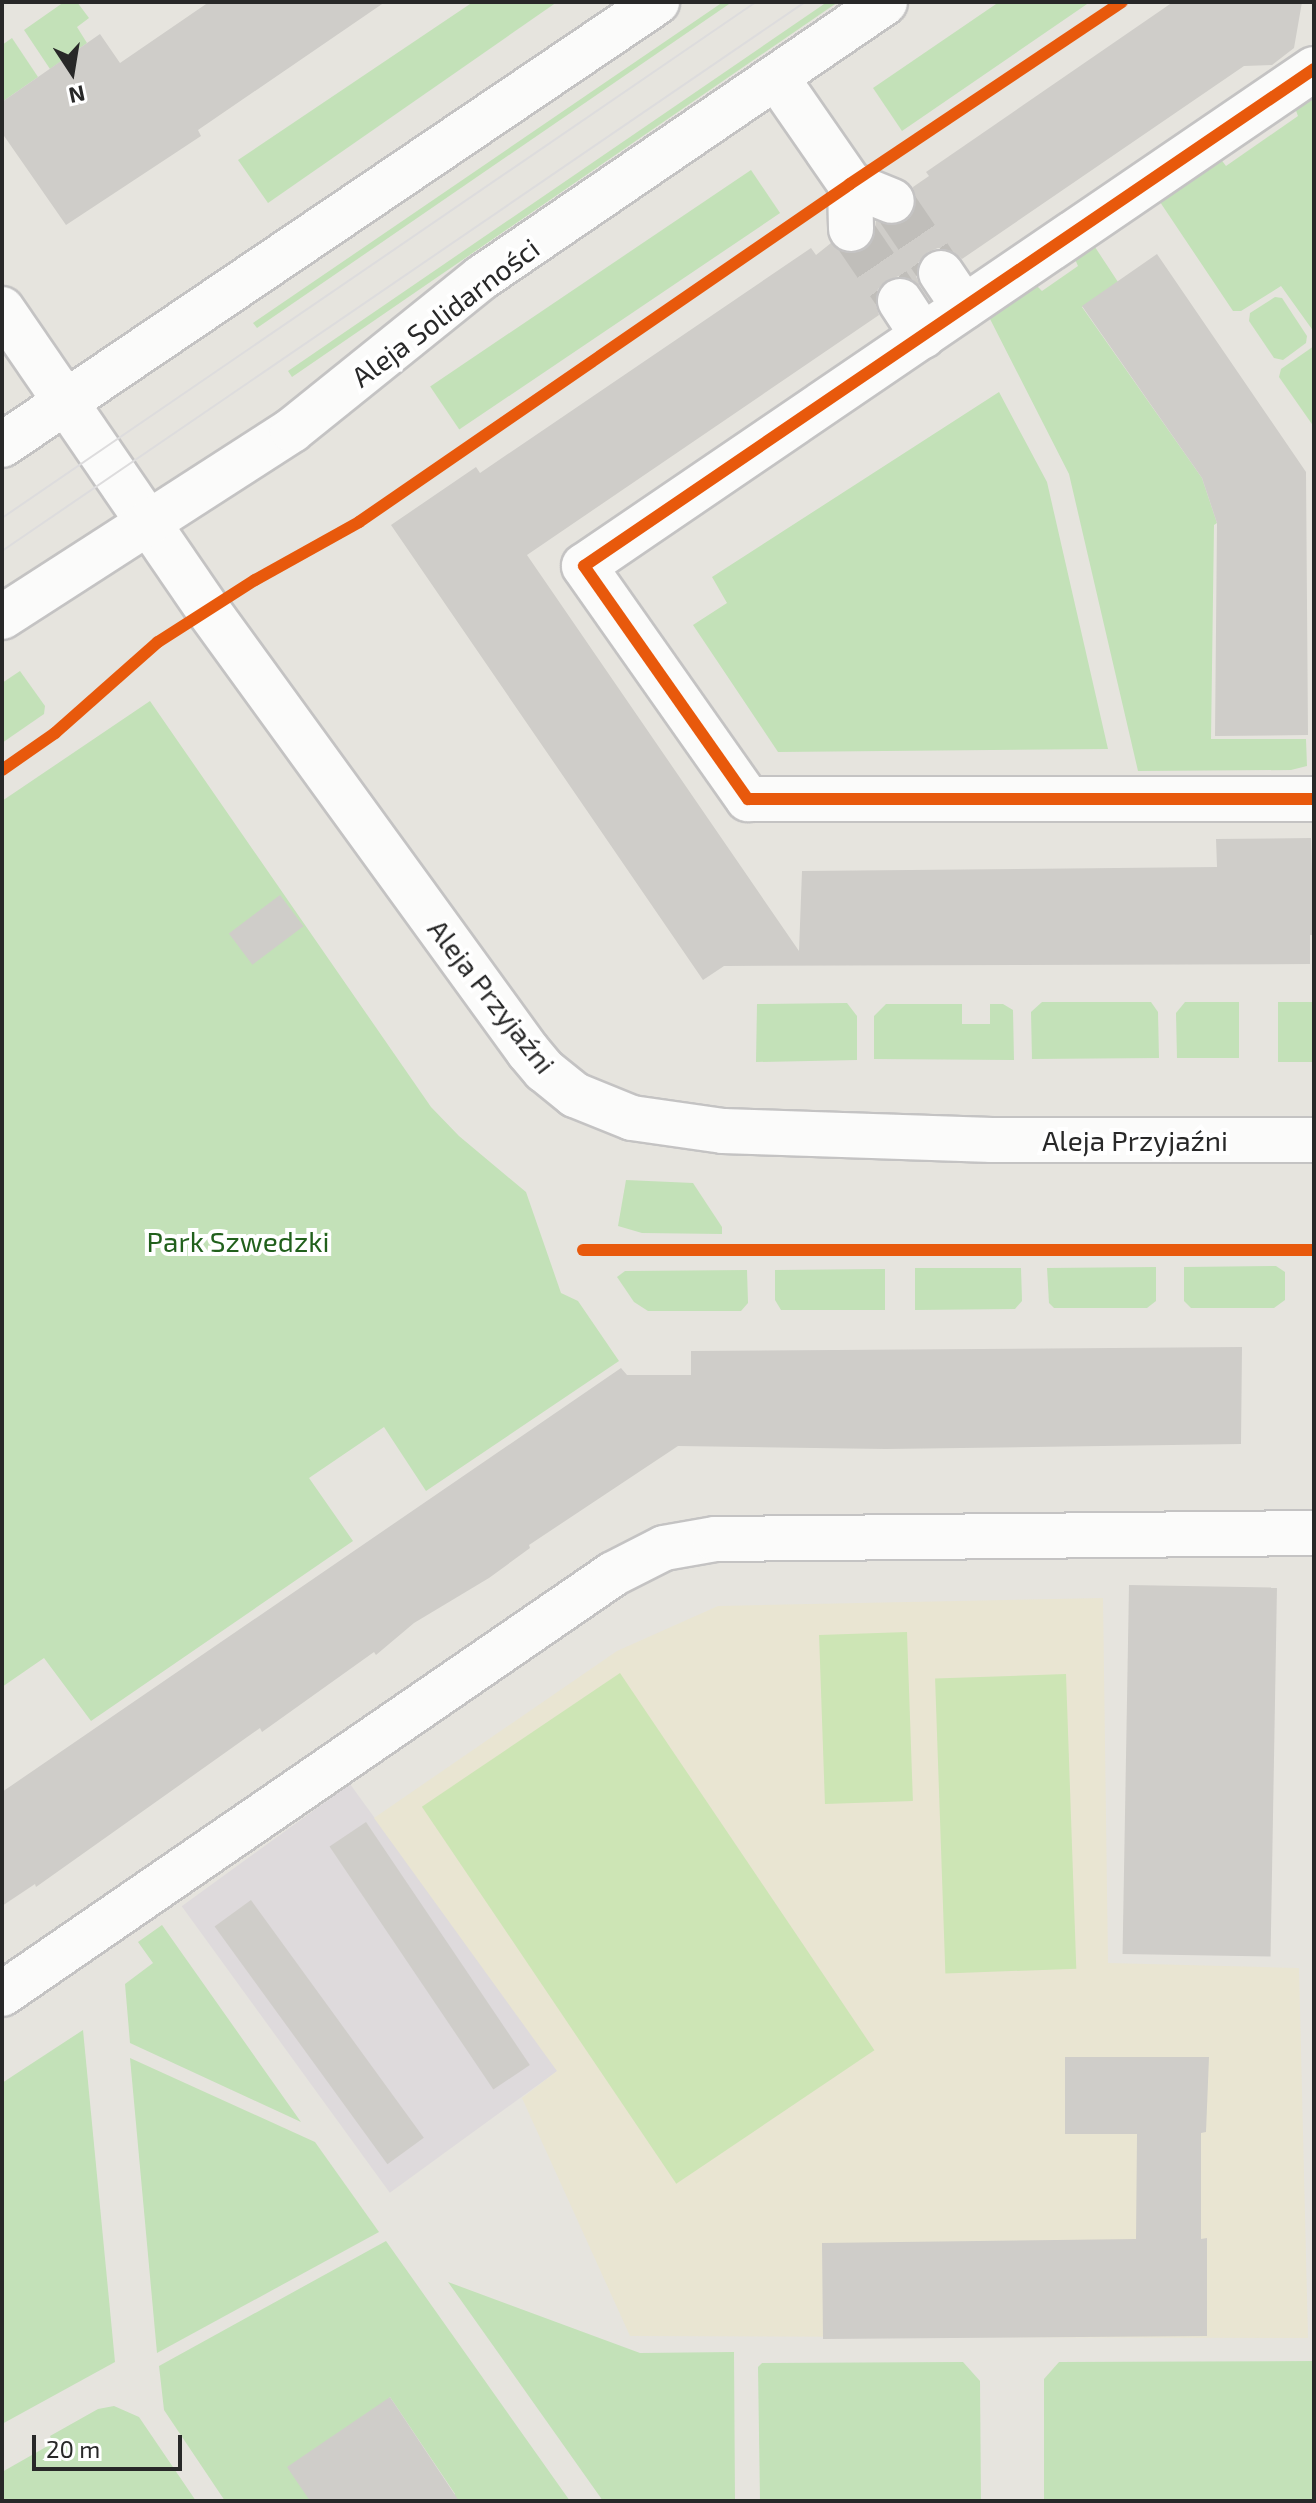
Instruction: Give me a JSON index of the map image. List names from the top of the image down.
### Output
{
  "streets": {
    "street": ["Aleja Solidarności", "Aleja Przyjaźni"]
  },
  "crossings": [
    ["Aleja Solidarności", "Aleja Przyjaźni"]
  ],
  "parks": ["Park Szwedzki"],
  "scale_bar": "20 m",
  "north": "bottom"
}
